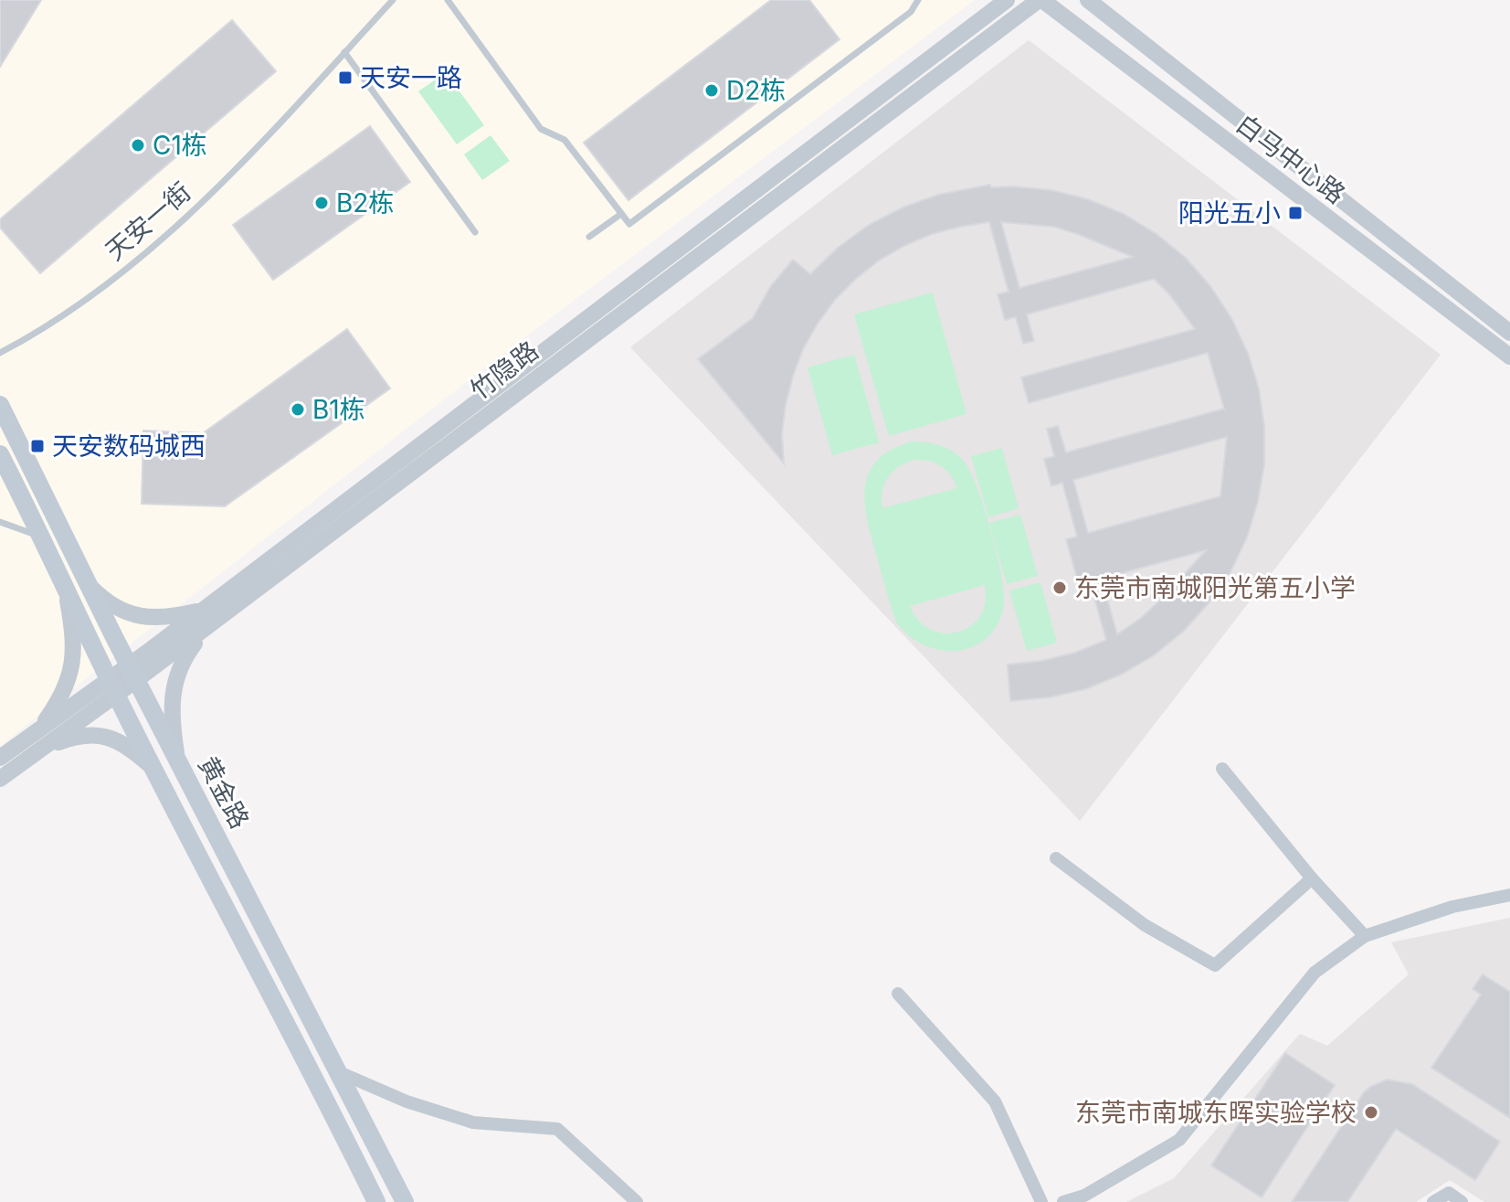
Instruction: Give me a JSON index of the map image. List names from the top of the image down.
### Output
{
  "streets": {
    "main road": ["黄金路"],
    "street": ["白马中心路", "竹隐路"],
    "lane": ["天安一街"]
  },
  "crossings": [
    ["白马中心路", "竹隐路"],
    ["竹隐路", "黄金路"]
  ],
  "places": {
    "transit": ["天安一路", "阳光五小", "天安数码城西"],
    "other": [
      "D2栋",
      "C1栋",
      "B2栋",
      "B1栋",
      "东莞市南城阳光第五小学",
      "东莞市南城东晖实验学校"
    ]
  }
}
